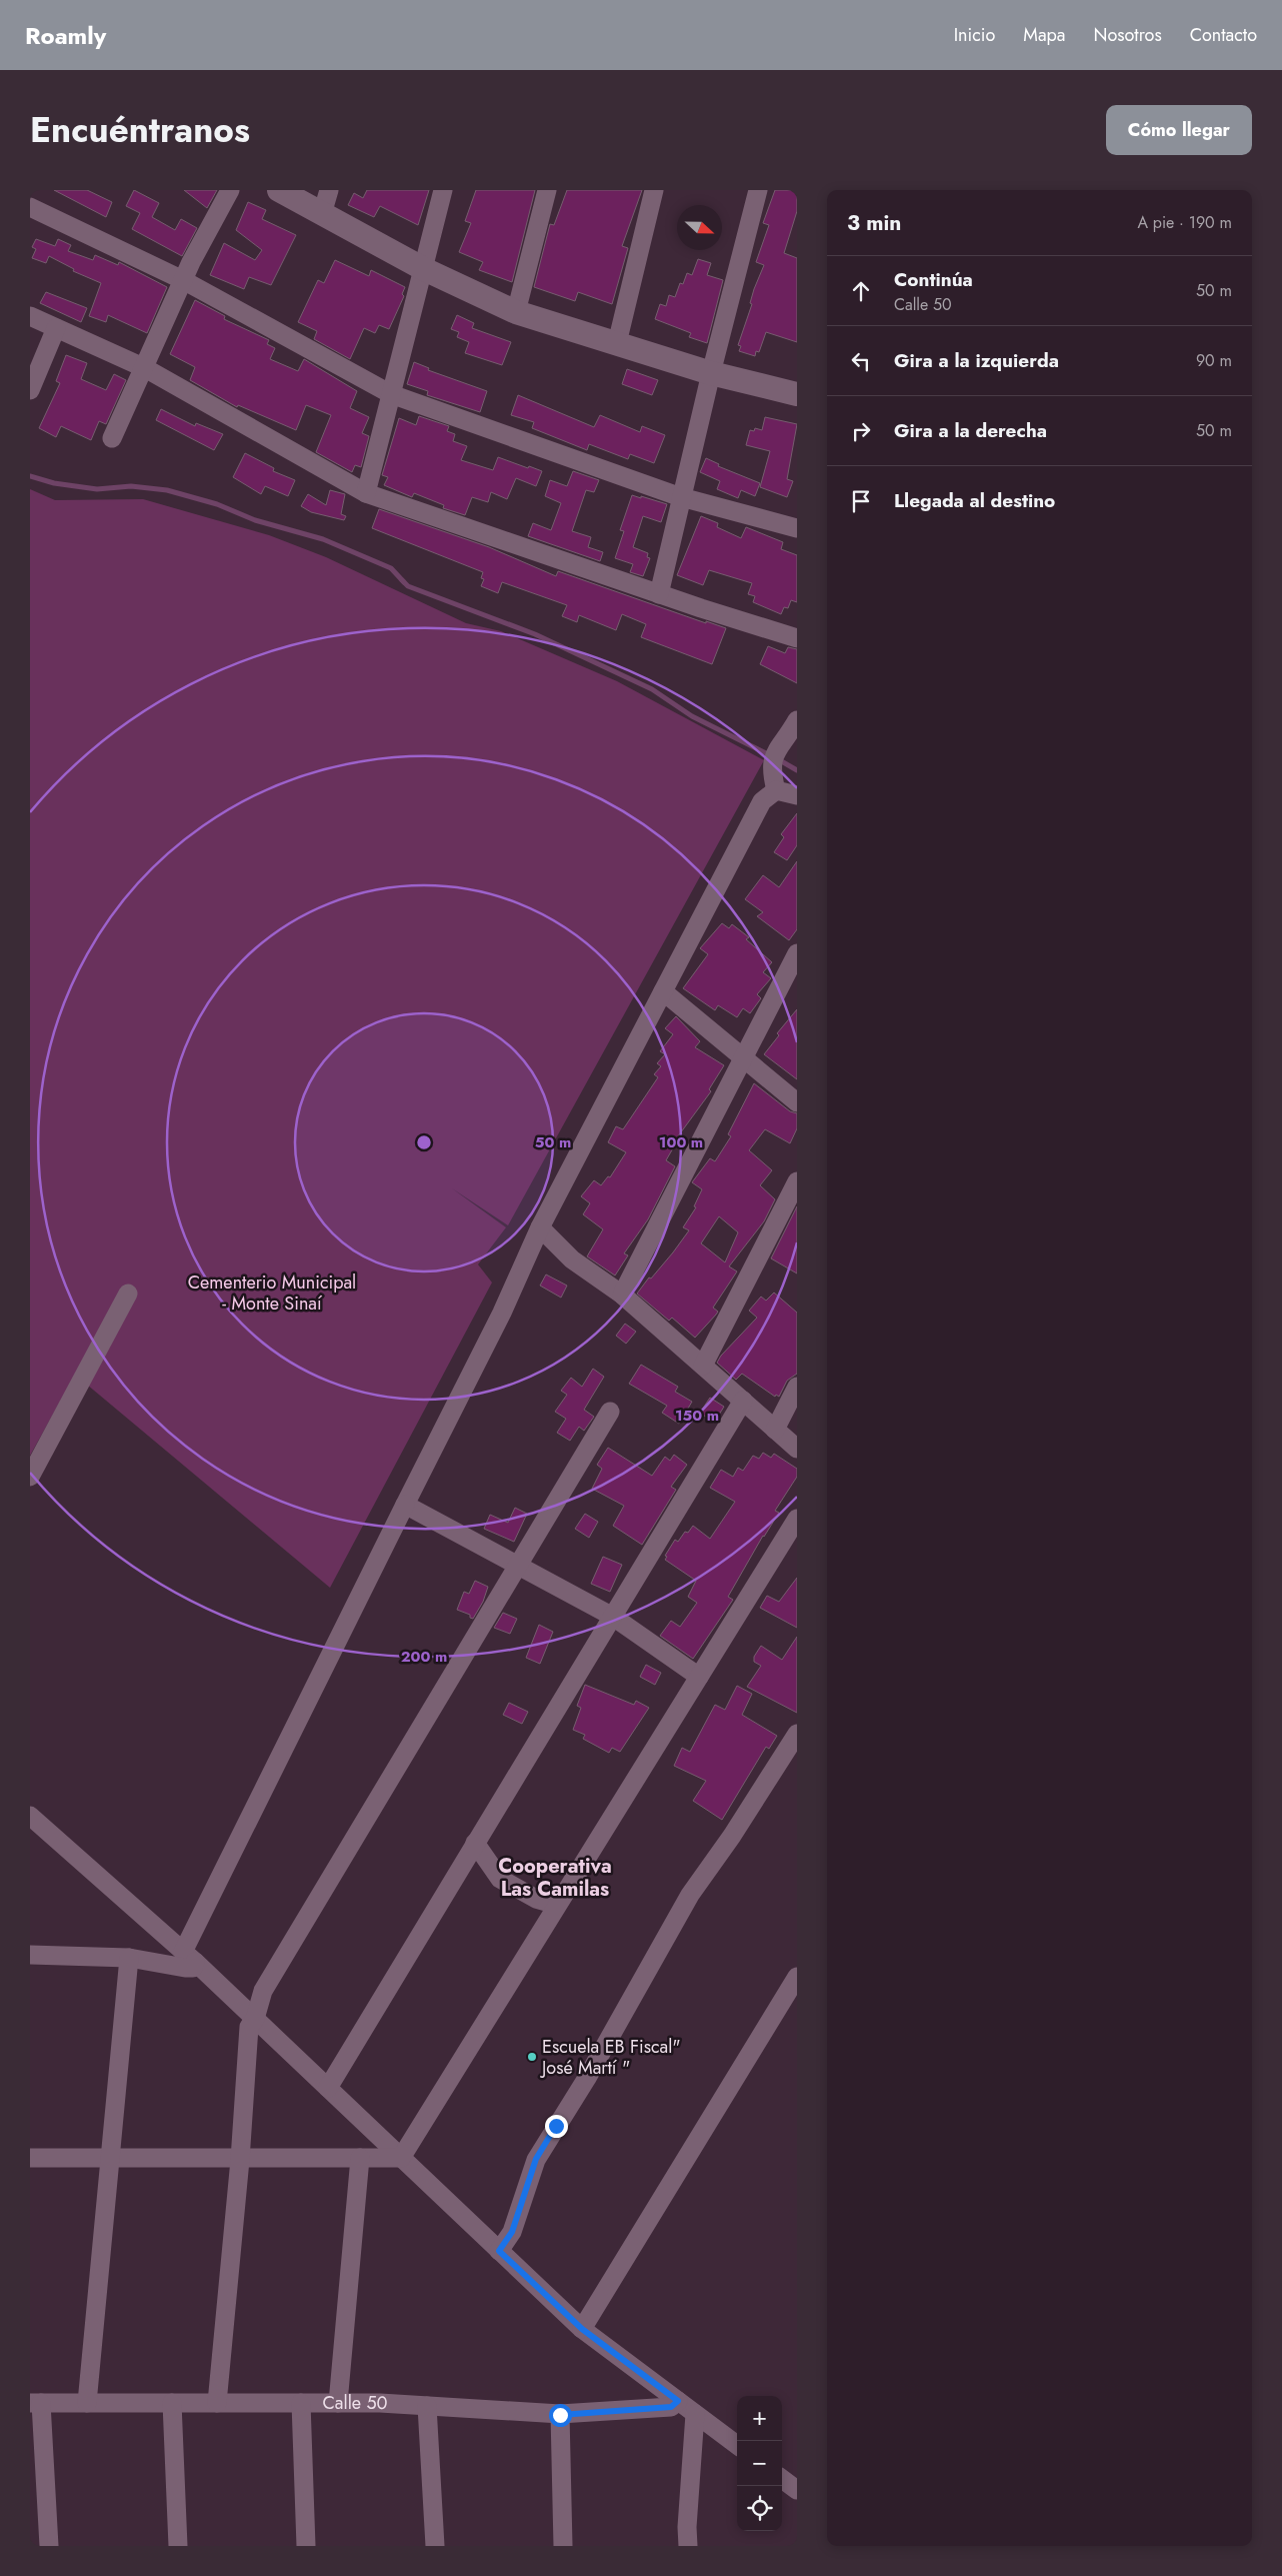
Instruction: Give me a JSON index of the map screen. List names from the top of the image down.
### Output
{
  "streets": {
    "street": ["Calle 50"]
  },
  "districts": ["Cooperativa Las Camilas"],
  "parks": ["Cementerio Municipal - Monte Sinaí"],
  "places": ["Escuela EB Fiscal\" José Martí \""],
  "north": "right",
  "page": {
    "header": "Roamly",
    "nav": [
      "Inicio",
      "Mapa",
      "Nosotros",
      "Contacto"
    ],
    "title": "Encuéntranos",
    "buttons": "Cómo llegar",
    "heading": ["3 min", "A pie · 190 m"],
    "list": [
      ["Continúa", "Calle 50", "50 m"],
      ["Gira a la izquierda", "90 m"],
      ["Gira a la derecha", "50 m"],
      "Llegada al destino"
    ],
    "map_buttons": ["+", "−"]
  },
  "rings": [
    "50 m",
    "100 m",
    "150 m",
    "200 m"
  ]
}
